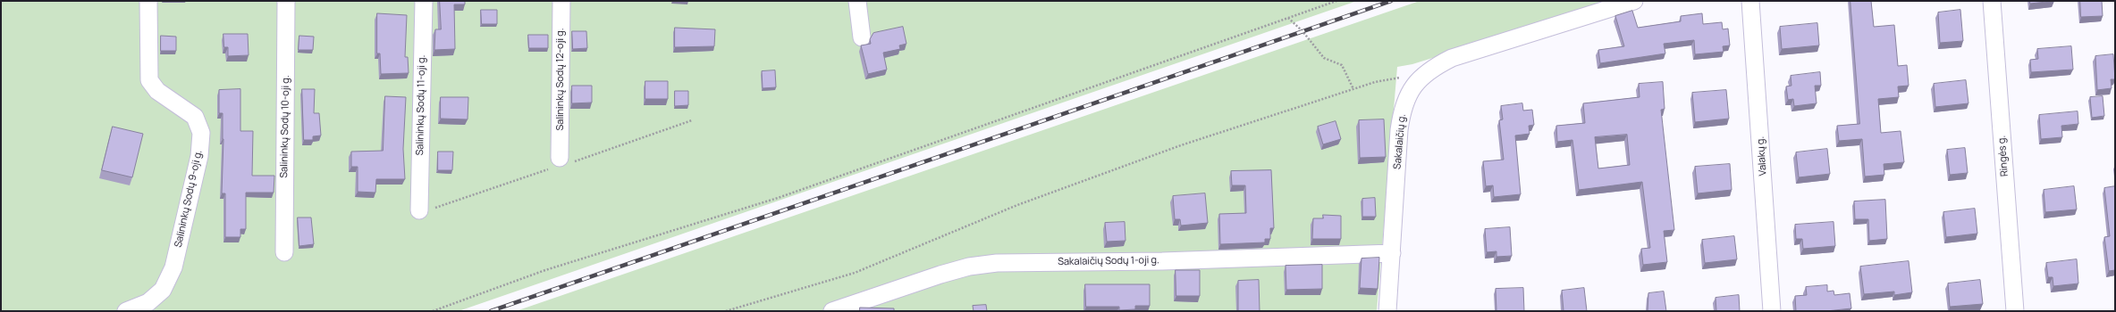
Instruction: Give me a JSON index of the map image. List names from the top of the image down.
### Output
{
  "streets": {
    "street": [
      "Salininkų Sodų 12-oji g.",
      "Salininkų Sodų 11-oji g.",
      "Salininkų Sodų 10-oji g.",
      "Sakalaičių g.",
      "Valakų g.",
      "Ringės g.",
      "Salininkų Sodų 9-oji g.",
      "Sakalaičių Sodų 1-oji g."
    ]
  },
  "crossings": [
    ["Sakalaičių g.", "Sakalaičių Sodų 1-oji g."]
  ]
}
